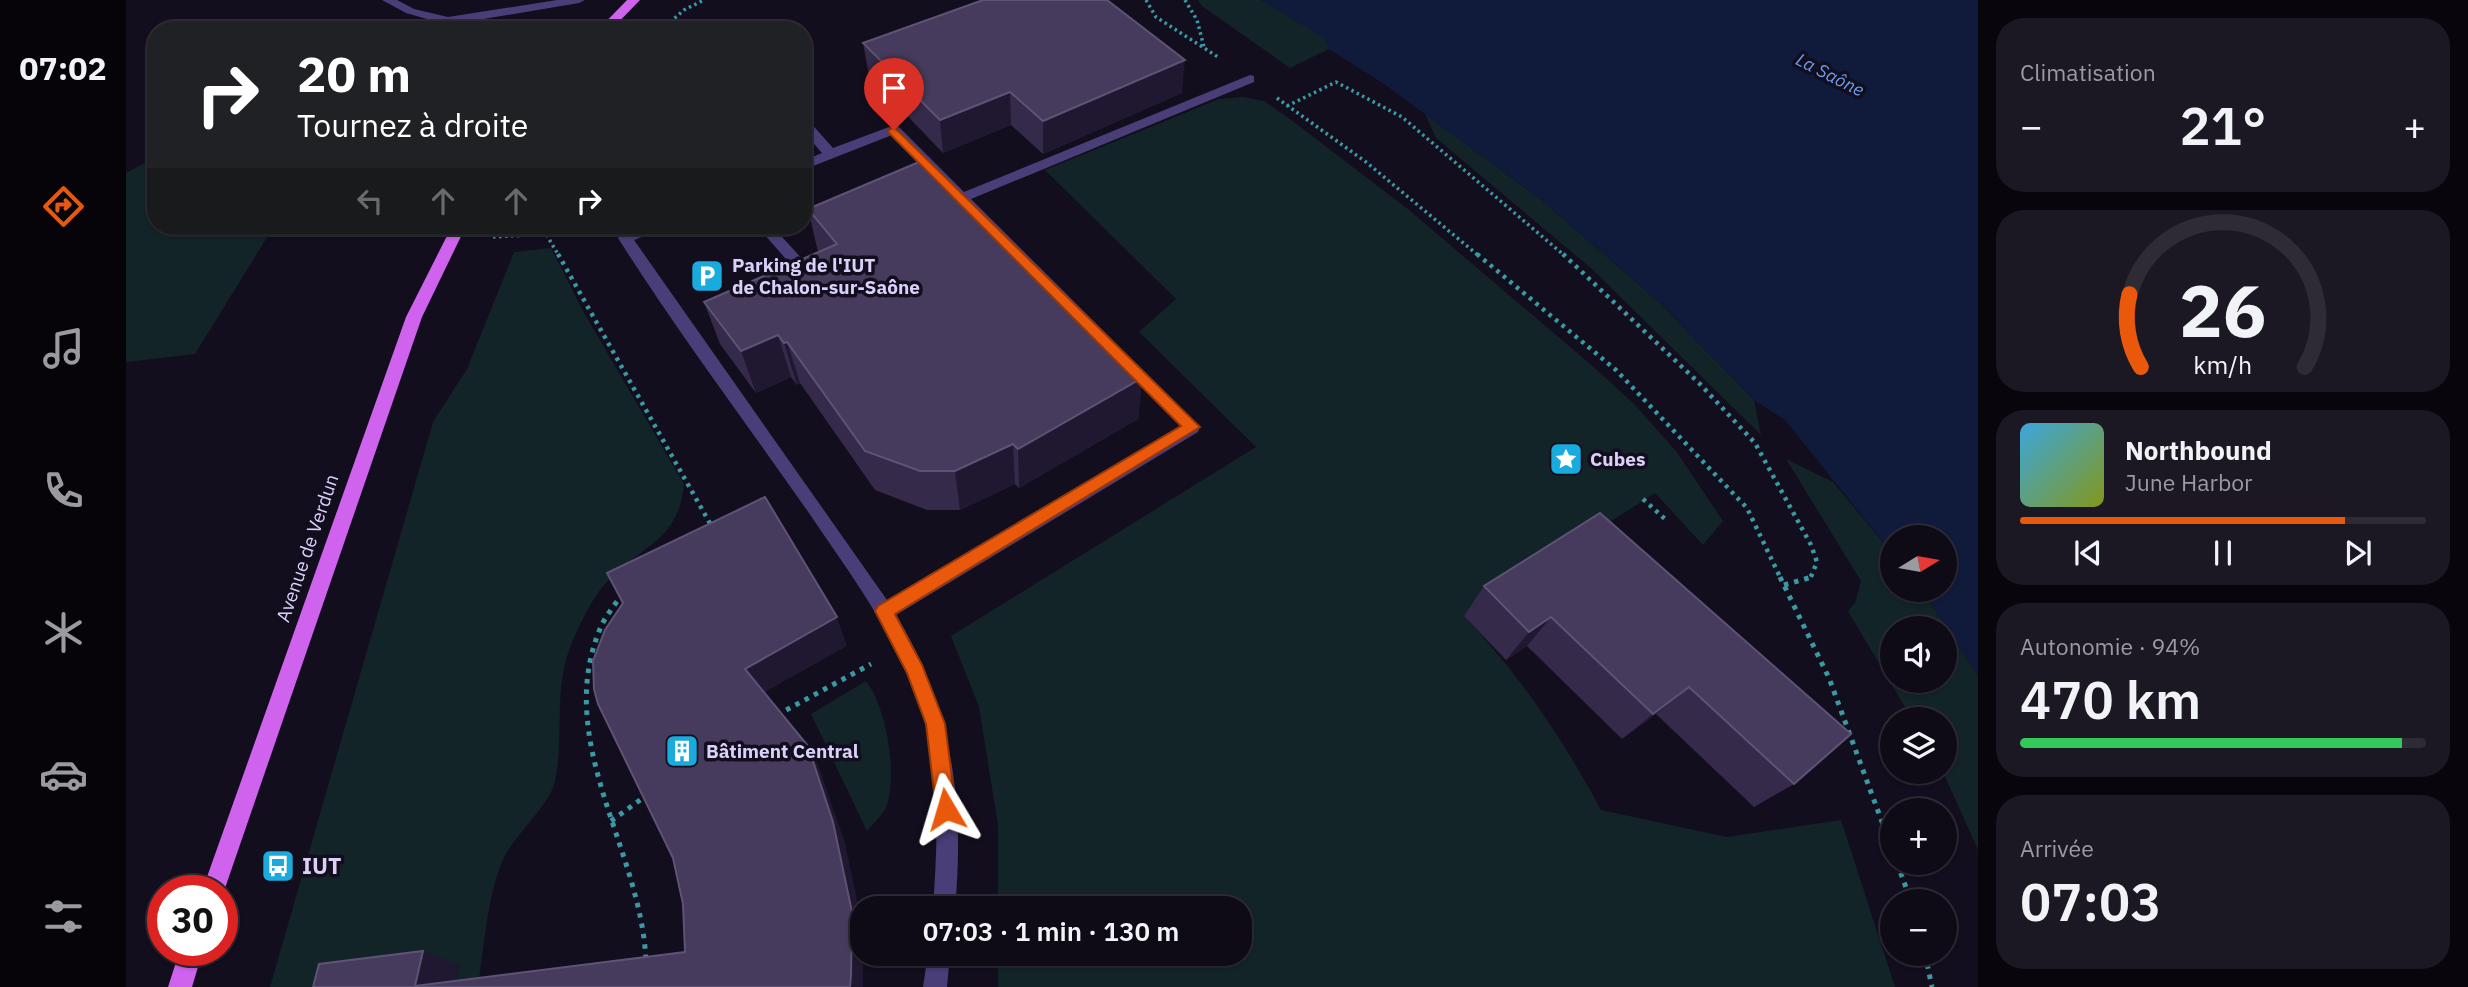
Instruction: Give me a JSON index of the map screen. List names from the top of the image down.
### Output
{
  "streets": {
    "main road": ["Avenue de Verdun"]
  },
  "water": ["La Saône"],
  "places": {
    "parking": ["Parking de l'IUT de Chalon-sur-Saône"],
    "place": ["Cubes"],
    "building": ["Bâtiment Central"],
    "bus stop": ["IUT"]
  },
  "north": "right",
  "page": {
    "tabs": "07:02",
    "tile": [
      "Climatisation",
      ["Autonomie · 94%", "470 km"],
      ["Arrivée", "07:03"]
    ],
    "turn": ["20 m", "Tournez à droite"],
    "heat": ["−", "21°", "+"],
    "song": ["Northbound", "June Harbor"],
    "map_buttons": ["+", "−"],
    "limit": "30",
    "trip": "07:03 · 1 min · 130 m",
    "gauge": ["26", "km/h"]
  }
}
